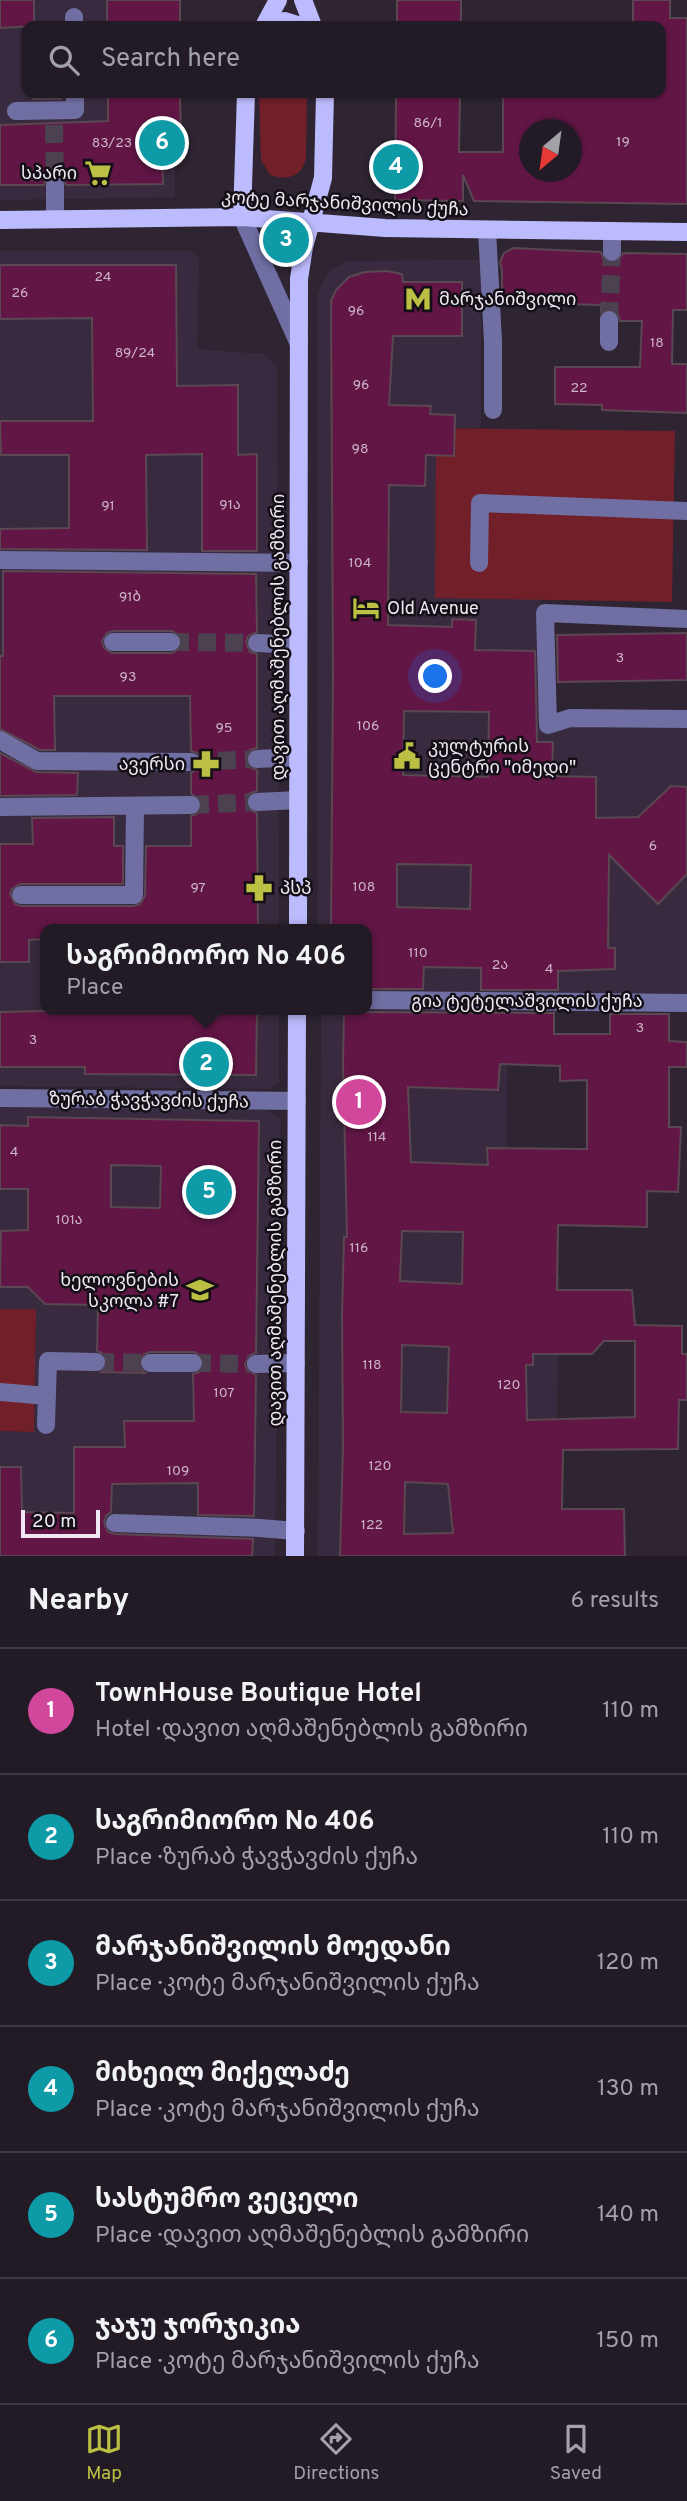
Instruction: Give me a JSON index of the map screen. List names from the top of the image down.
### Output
{
  "streets": {
    "main road": ["კოტე მარჯანიშვილის ქუჩა", "დავით აღმაშენებლის გამზირი"],
    "street": ["გია ტეტელაშვილის ქუჩა", "ზურაბ ჭავჭავძის ქუჩა"]
  },
  "crossings": [
    ["კოტე მარჯანიშვილის ქუჩა", "დავით აღმაშენებლის გამზირი"],
    ["დავით აღმაშენებლის გამზირი", "ზურაბ ჭავჭავძის ქუჩა"]
  ],
  "places": {
    "supermarket": ["სპარი"],
    "metro station": ["მარჯანიშვილი"],
    "hotel": ["Old Avenue"],
    "public building": ["კულტურის ცენტრი \"იმედი\""],
    "pharmacy": ["ავერსი", "პსპ"],
    "school or university": ["ხელოვნების სკოლა #7"]
  },
  "house_numbers": [
    "86/1",
    "19",
    "83/23",
    "24",
    "26",
    "96",
    "18",
    "89/24",
    "96",
    "22",
    "98",
    "91ა",
    "91",
    "104",
    "91ბ",
    "3",
    "93",
    "106",
    "95",
    "6",
    "108",
    "97",
    "110",
    "2ა",
    "4",
    "3",
    "3",
    "114",
    "4",
    "101ა",
    "116",
    "118",
    "120",
    "107",
    "120",
    "109",
    "122"
  ],
  "scale_bar": "20 m",
  "north": "bottom left",
  "page": {
    "search": "Search here",
    "pins": [
      "6",
      "4",
      "3",
      "2",
      "1",
      "5"
    ],
    "popup": ["საგრიმიორო No 406", "Place"],
    "scale": "20 m",
    "heading": ["Nearby", "6 results"],
    "list": [
      {
        "mark": "1",
        "name": "TownHouse Boutique Hotel",
        "note": "Hotel · დავით აღმაშენებლის გამზირი",
        "value": "110 m"
      },
      {
        "mark": "2",
        "name": "საგრიმიორო No 406",
        "note": "Place · ზურაბ ჭავჭავძის ქუჩა",
        "value": "110 m"
      },
      {
        "mark": "3",
        "name": "მარჯანიშვილის მოედანი",
        "note": "Place · კოტე მარჯანიშვილის ქუჩა",
        "value": "120 m"
      },
      {
        "mark": "4",
        "name": "მიხეილ მიქელაძე",
        "note": "Place · კოტე მარჯანიშვილის ქუჩა",
        "value": "130 m"
      },
      {
        "mark": "5",
        "name": "სასტუმრო ვეცელი",
        "note": "Place · დავით აღმაშენებლის გამზირი",
        "value": "140 m"
      },
      {
        "mark": "6",
        "name": "ჯაჯუ ჯორჯიკია",
        "note": "Place · კოტე მარჯანიშვილის ქუჩა",
        "value": "150 m"
      }
    ],
    "nav": ["Map", "Directions", "Saved"]
  }
}
